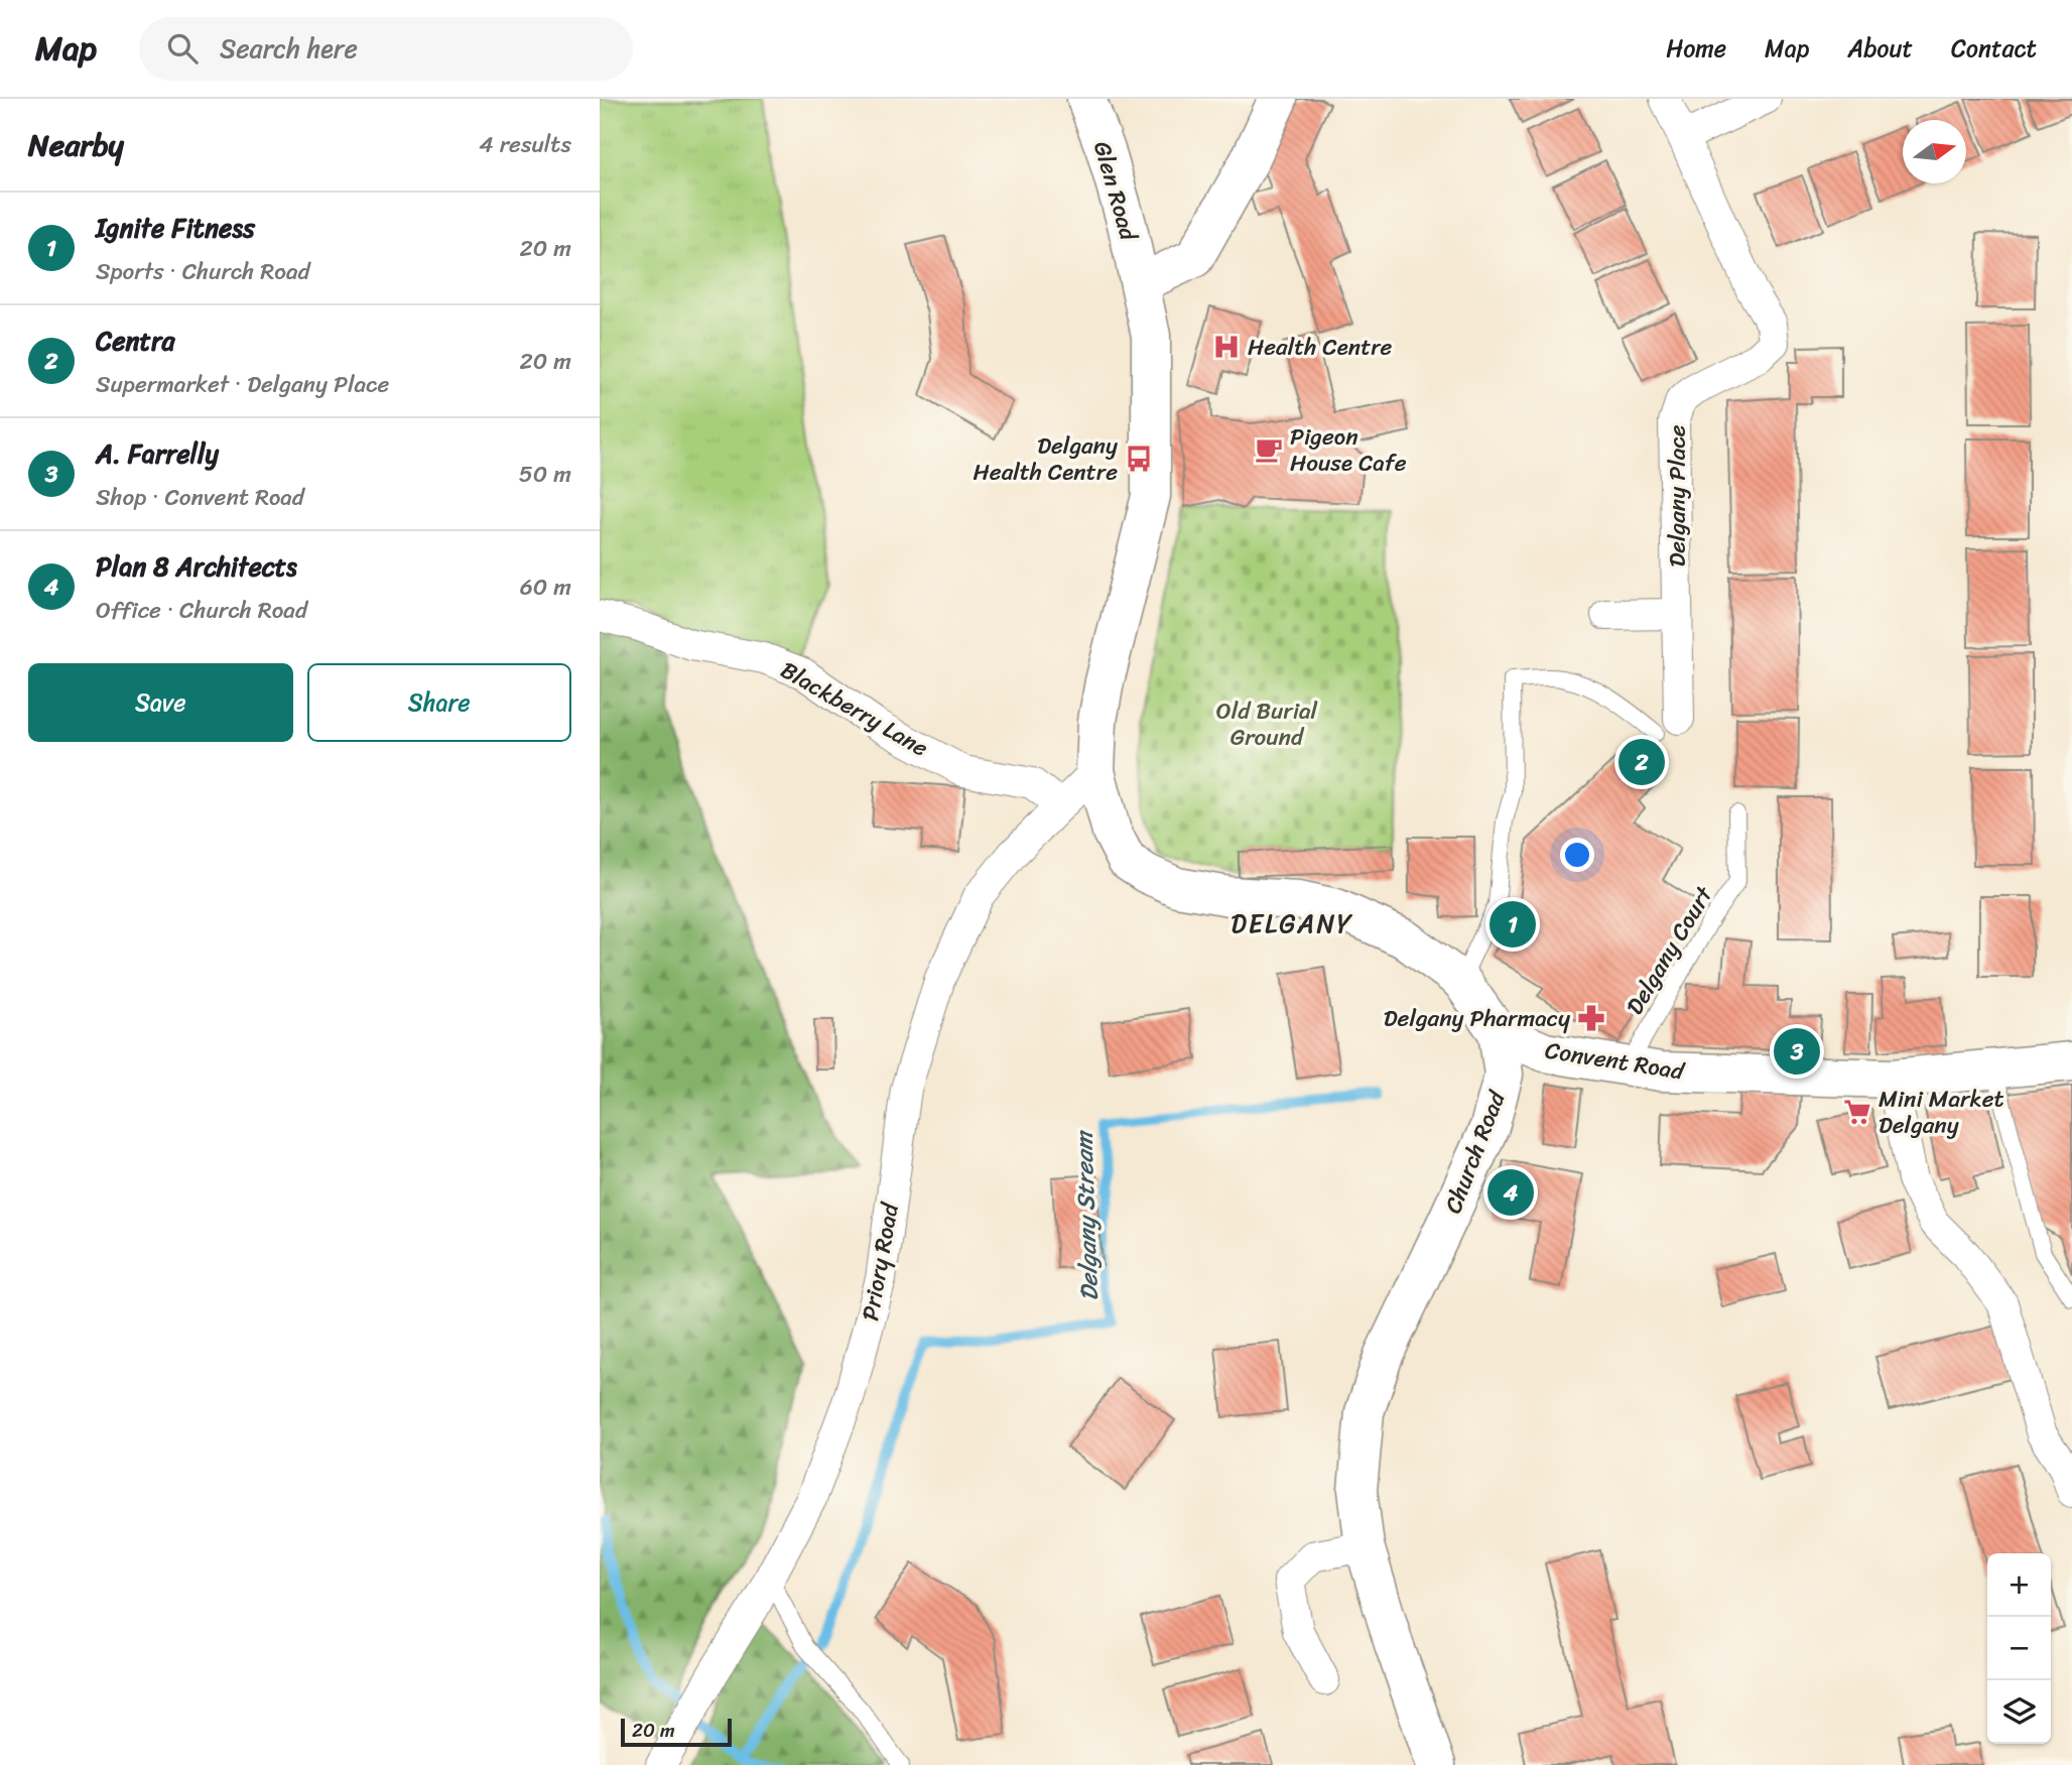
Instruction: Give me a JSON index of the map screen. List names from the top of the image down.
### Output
{
  "streets": {
    "main road": ["Glen Road", "Convent Road", "Church Road"],
    "street": ["Delgany Place", "Blackberry Lane", "Priory Road"],
    "lane": ["Delgany Court"]
  },
  "crossings": [
    ["Glen Road", "Church Road"],
    ["Glen Road", "Priory Road"],
    ["Blackberry Lane", "Priory Road"],
    ["Delgany Court", "Convent Road"],
    ["Convent Road", "Church Road"],
    ["Church Road", "Priory Road"]
  ],
  "districts": ["DELGANY"],
  "water": ["Delgany Stream"],
  "parks": ["Old Burial Ground"],
  "places": {
    "hospital": ["Health Centre"],
    "cafe": ["Pigeon House Cafe"],
    "bus stop": ["Delgany Health Centre"],
    "pharmacy": ["Delgany Pharmacy"],
    "supermarket": ["Mini Market Delgany"]
  },
  "scale_bar": "20 m",
  "north": "right",
  "page": {
    "header": "Map",
    "search": "Search here",
    "nav": [
      "Home",
      "Map",
      "About",
      "Contact"
    ],
    "heading": ["Nearby", "4 results"],
    "list": [
      {
        "mark": "1",
        "name": "Ignite Fitness",
        "note": "Sports · Church Road",
        "value": "20 m"
      },
      {
        "mark": "2",
        "name": "Centra",
        "note": "Supermarket · Delgany Place",
        "value": "20 m"
      },
      {
        "mark": "3",
        "name": "A. Farrelly",
        "note": "Shop · Convent Road",
        "value": "50 m"
      },
      {
        "mark": "4",
        "name": "Plan 8 Architects",
        "note": "Office · Church Road",
        "value": "60 m"
      }
    ],
    "buttons": ["Save", "Share"],
    "pins": [
      "2",
      "1",
      "3",
      "4"
    ],
    "map_buttons": ["+", "−"],
    "scale": "20 m"
  }
}
